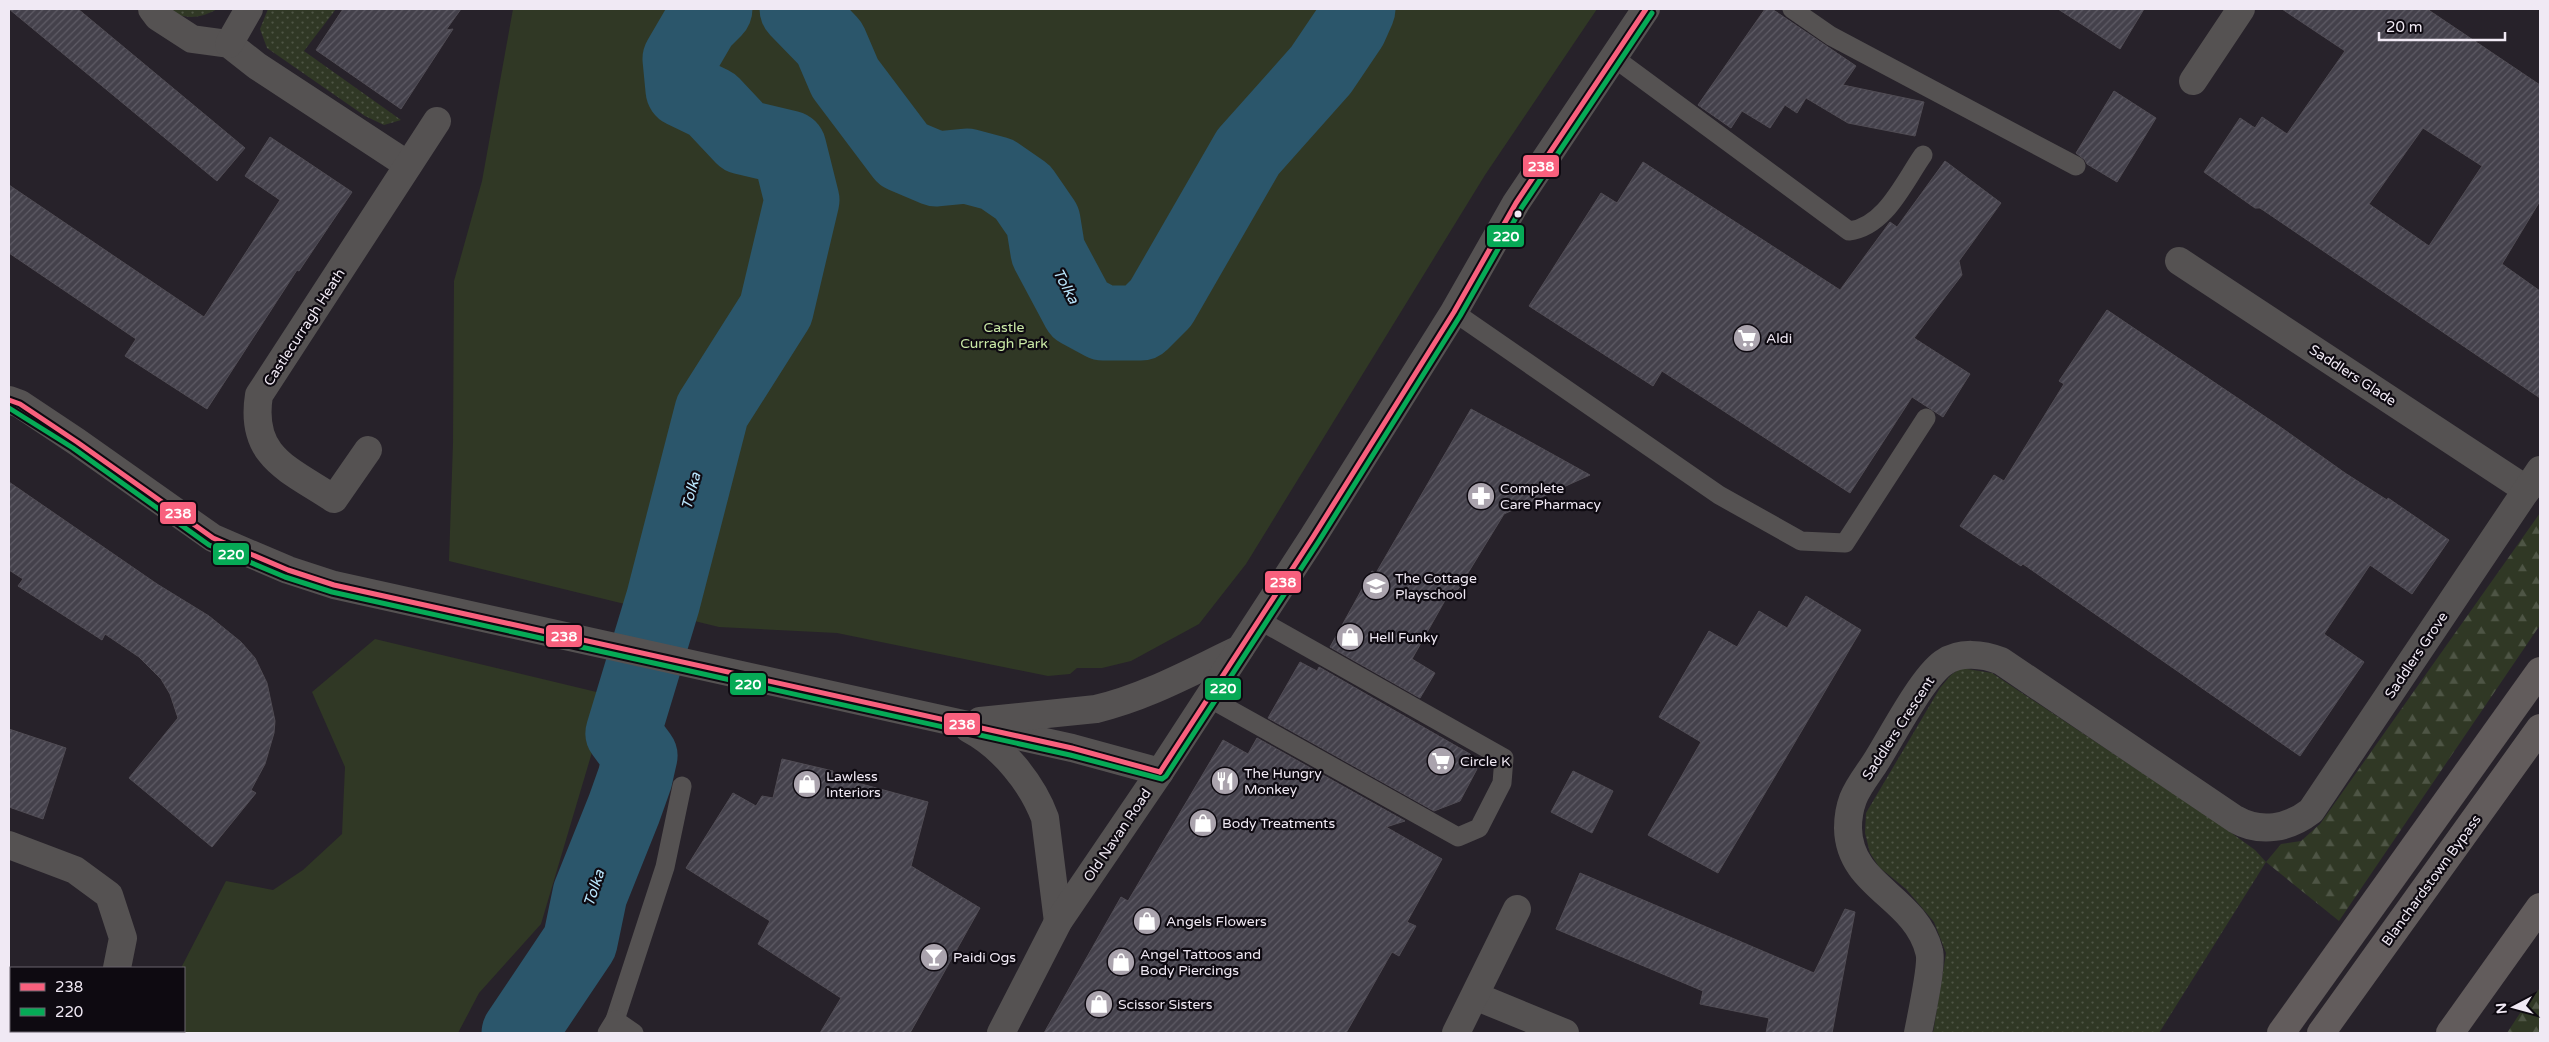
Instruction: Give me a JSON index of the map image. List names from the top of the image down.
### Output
{
  "streets": {
    "highway": ["Blanchardstown Bypass"],
    "street": [
      "Castlecurragh Heath",
      "Saddlers Glade",
      "Saddlers Grove",
      "Saddlers Crescent",
      "Old Navan Road"
    ]
  },
  "crossings": [
    ["Saddlers Glade", "Saddlers Grove"],
    ["Saddlers Grove", "Saddlers Crescent"]
  ],
  "water": ["Tolka"],
  "parks": ["Castle Curragh Park"],
  "places": {
    "supermarket": ["Aldi", "Circle K"],
    "pharmacy": ["Complete Care Pharmacy"],
    "school or university": ["The Cottage Playschool"],
    "shop": [
      "Hell Funky",
      "Lawless Interiors",
      "Body Treatments",
      "Angels Flowers",
      "Angel Tattoos and Body Piercings",
      "Scissor Sisters"
    ],
    "restaurant": ["The Hungry Monkey"],
    "bar": ["Paidi Ogs"]
  },
  "lines": ["transit line 238", "transit line 220"],
  "legend": ["238", "220"],
  "scale_bar": "20 m",
  "north": "left"
}
